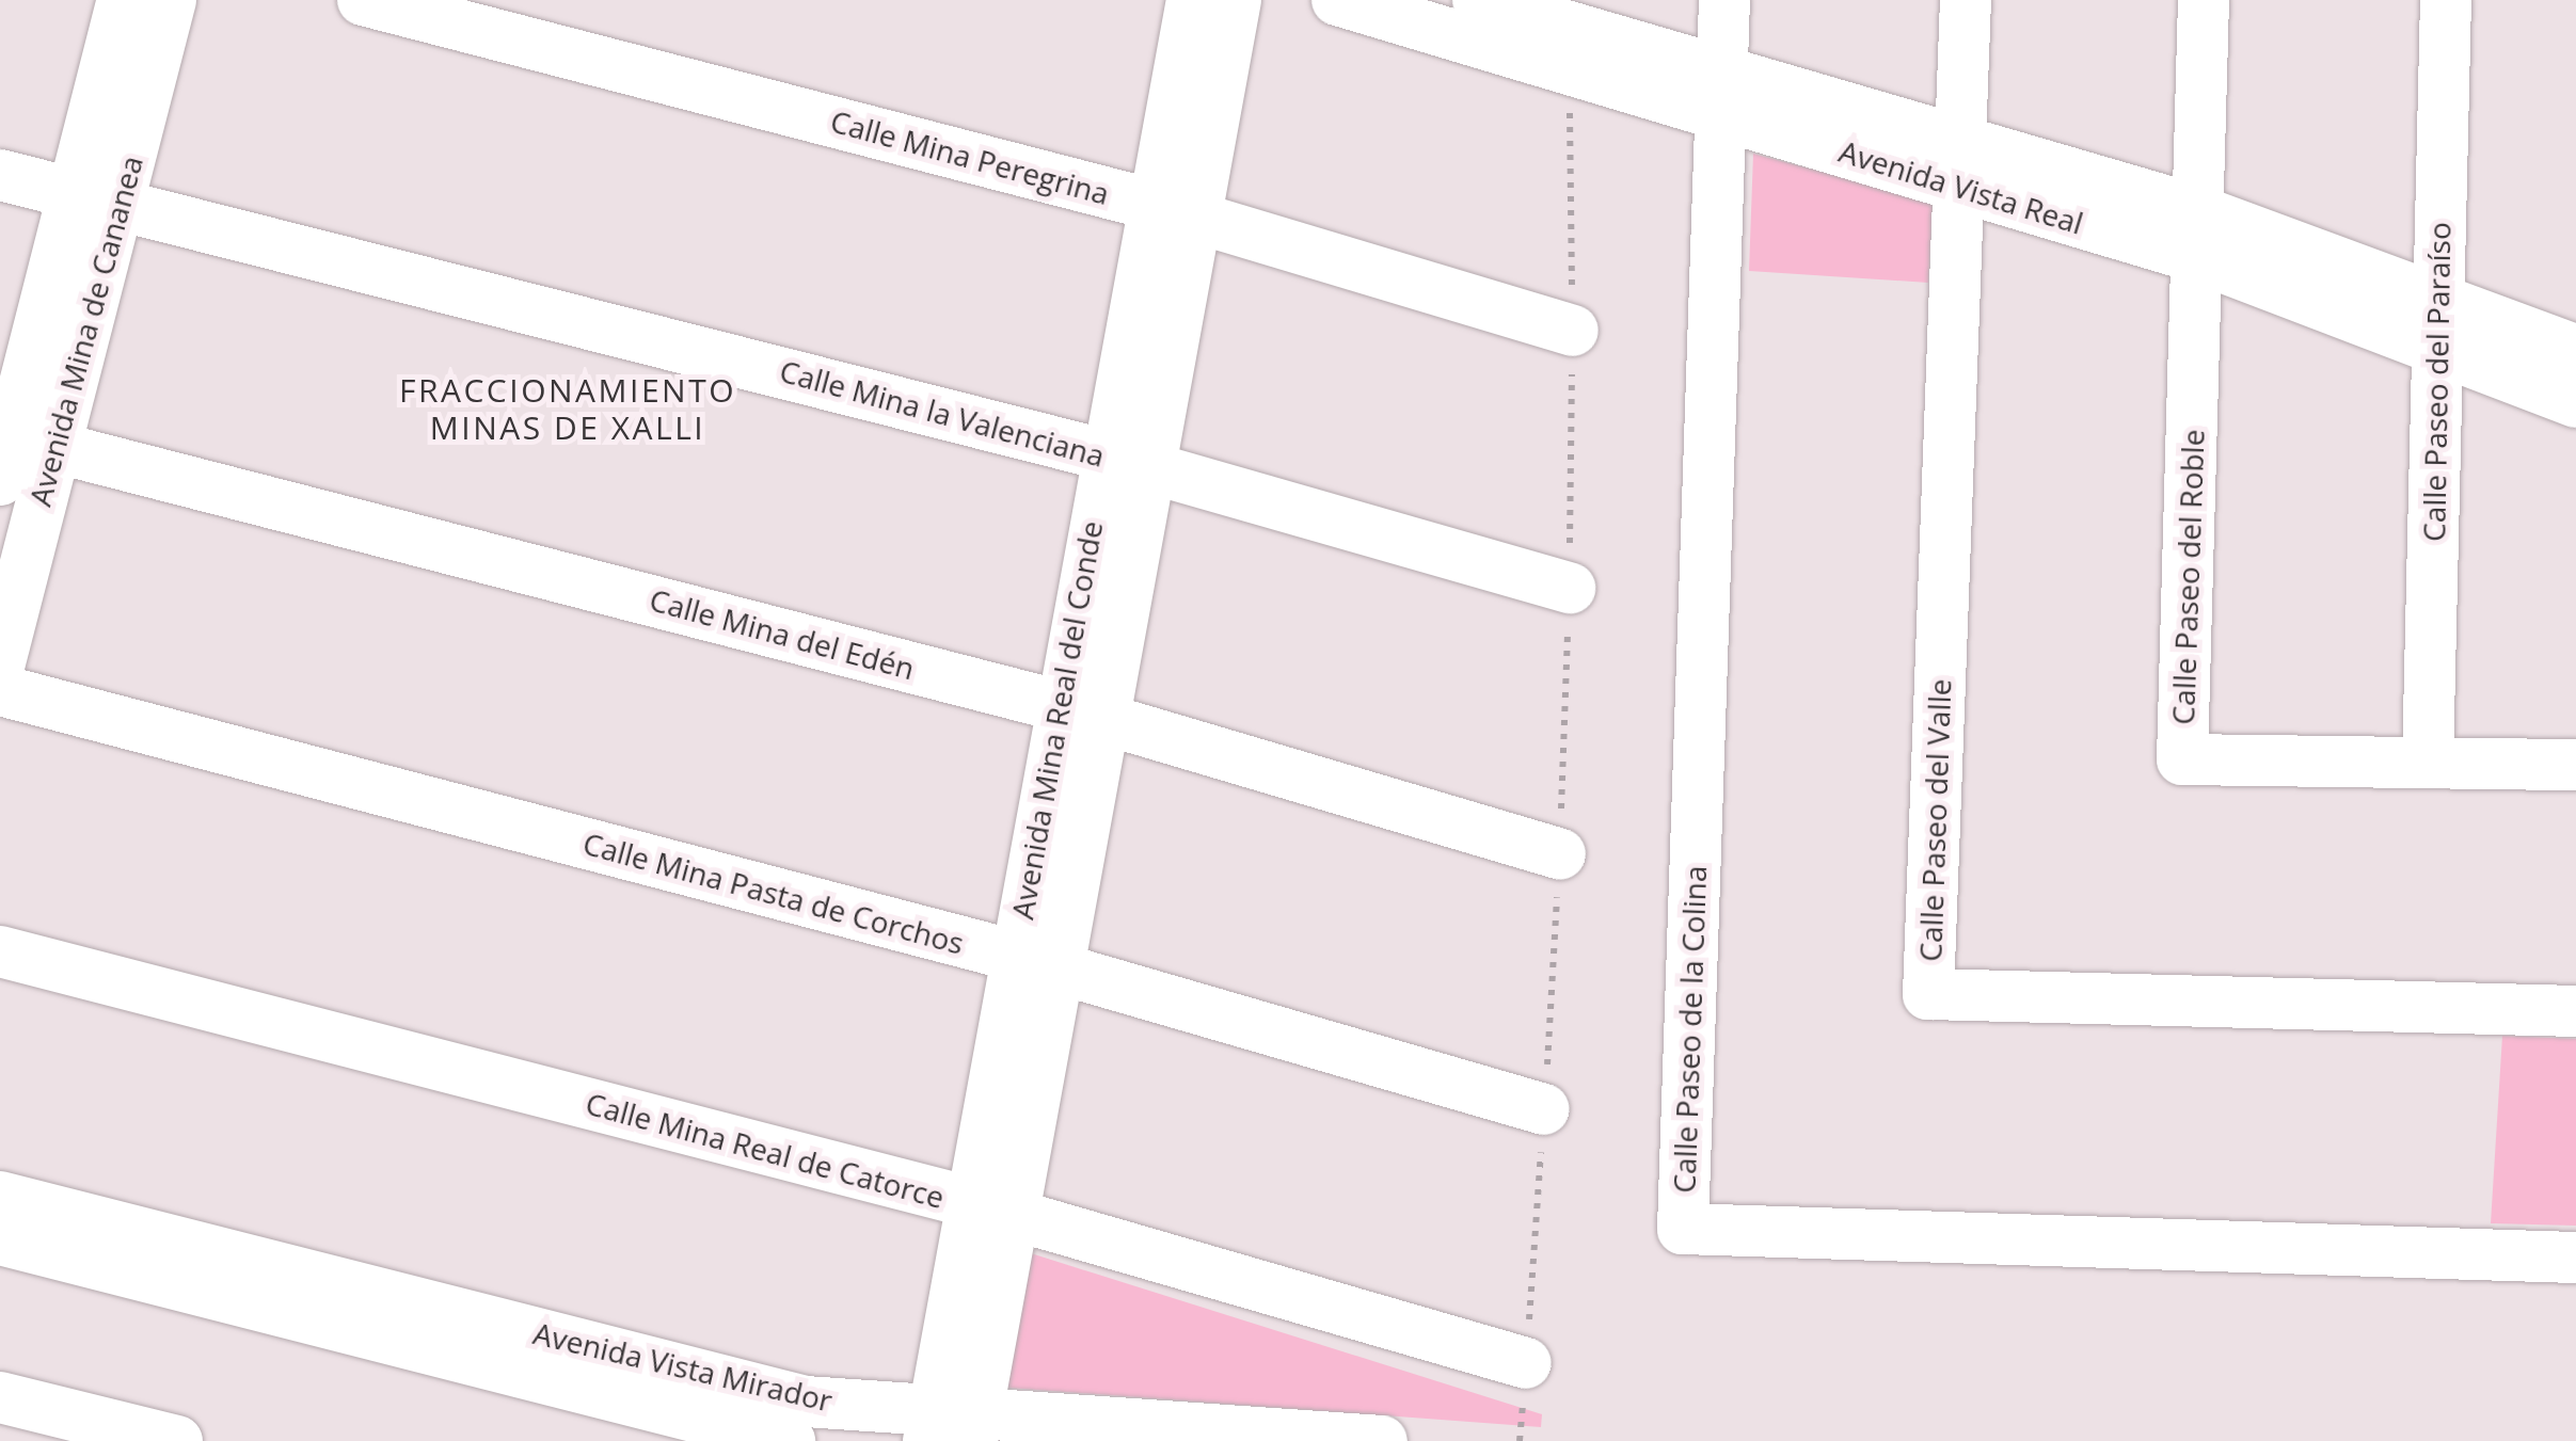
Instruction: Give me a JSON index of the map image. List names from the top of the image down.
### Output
{
  "streets": {
    "street": [
      "Calle Mina Peregrina",
      "Avenida Vista Real",
      "Avenida Mina de Cananea",
      "Calle Paseo del Paraíso",
      "Calle Mina la Valenciana",
      "Calle Paseo del Roble",
      "Calle Mina del Edén",
      "Avenida Mina Real del Conde",
      "Calle Paseo del Valle",
      "Calle Mina Pasta de Corchos",
      "Calle Paseo de la Colina",
      "Calle Mina Real de Catorce",
      "Avenida Vista Mirador"
    ]
  },
  "crossings": [
    ["Calle Mina Peregrina", "Avenida Mina Real del Conde"],
    ["Avenida Vista Real", "Calle Paseo del Paraíso"],
    ["Avenida Vista Real", "Calle Paseo del Roble"],
    ["Avenida Vista Real", "Calle Paseo del Valle"],
    ["Avenida Vista Real", "Calle Paseo de la Colina"],
    ["Avenida Mina de Cananea", "Calle Mina la Valenciana"],
    ["Avenida Mina de Cananea", "Calle Mina del Edén"],
    ["Calle Paseo del Paraíso", "Calle Paseo del Roble"],
    ["Calle Mina la Valenciana", "Avenida Mina Real del Conde"],
    ["Calle Mina del Edén", "Avenida Mina Real del Conde"],
    ["Avenida Mina Real del Conde", "Calle Mina Pasta de Corchos"],
    ["Avenida Mina Real del Conde", "Calle Mina Real de Catorce"],
    ["Avenida Mina Real del Conde", "Avenida Vista Mirador"]
  ],
  "districts": ["FRACCIONAMIENTO MINAS DE XALLI"]
}
